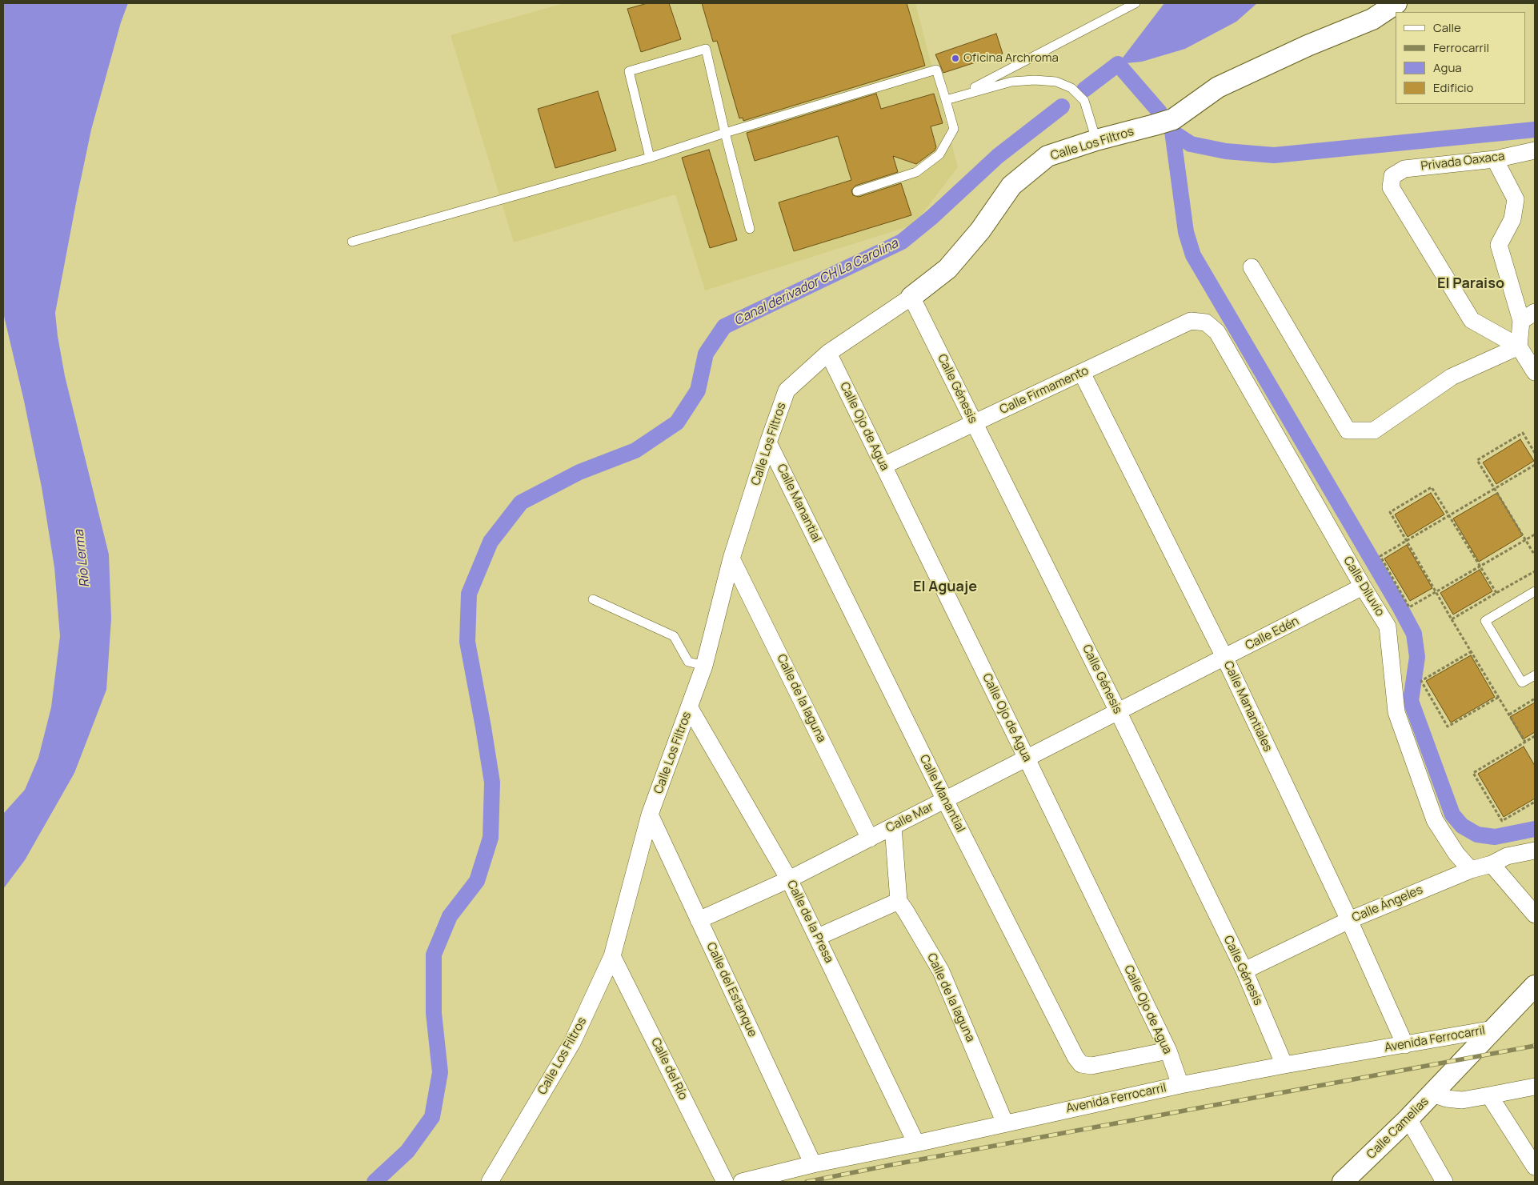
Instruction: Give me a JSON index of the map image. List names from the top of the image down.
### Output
{
  "streets": {
    "street": [
      "Calle Los Filtros",
      "Privada Oaxaca",
      "Calle Génesis",
      "Calle Firmamento",
      "Calle Ojo de Agua",
      "Calle Manantial",
      "Calle Diluvio",
      "Calle Edén",
      "Calle de la laguna",
      "Calle Manantiales",
      "Calle Mar",
      "Calle Ángeles",
      "Calle de la Presa",
      "Calle del Estanque",
      "Avenida Ferrocarril",
      "Calle del Río",
      "Calle Camelias"
    ]
  },
  "crossings": [
    ["Calle Los Filtros", "Calle Génesis"],
    ["Calle Los Filtros", "Calle Ojo de Agua"],
    ["Calle Los Filtros", "Calle Manantial"],
    ["Calle Los Filtros", "Calle de la laguna"],
    ["Calle Los Filtros", "Calle de la Presa"],
    ["Calle Los Filtros", "Calle del Estanque"],
    ["Calle Los Filtros", "Calle del Río"],
    ["Calle Génesis", "Calle Firmamento"],
    ["Calle Génesis", "Calle Edén"],
    ["Calle Génesis", "Calle Mar"],
    ["Calle Génesis", "Calle Ángeles"],
    ["Calle Génesis", "Avenida Ferrocarril"],
    ["Calle Firmamento", "Calle Ojo de Agua"],
    ["Calle Firmamento", "Calle Diluvio"],
    ["Calle Firmamento", "Calle Manantiales"],
    ["Calle Ojo de Agua", "Calle Manantial"],
    ["Calle Ojo de Agua", "Calle Mar"],
    ["Calle Ojo de Agua", "Avenida Ferrocarril"],
    ["Calle Manantial", "Calle Mar"],
    ["Calle Diluvio", "Calle Edén"],
    ["Calle Diluvio", "Calle Ángeles"],
    ["Calle Edén", "Calle Manantiales"],
    ["Calle Edén", "Calle Mar"],
    ["Calle de la laguna", "Calle Mar"],
    ["Calle de la laguna", "Avenida Ferrocarril"],
    ["Calle Manantiales", "Calle Ángeles"],
    ["Calle Manantiales", "Avenida Ferrocarril"],
    ["Calle Mar", "Calle de la Presa"],
    ["Calle Mar", "Calle del Estanque"],
    ["Calle de la Presa", "Avenida Ferrocarril"],
    ["Calle del Estanque", "Avenida Ferrocarril"],
    ["Avenida Ferrocarril", "Calle Camelias"]
  ],
  "districts": ["El Paraiso", "El Aguaje"],
  "water": ["Canal derivador CH La Carolina", "Río Lerma"],
  "places": ["Oficina Archroma"],
  "legend": [
    "Calle",
    "Ferrocarril",
    "Agua",
    "Edificio"
  ]
}
